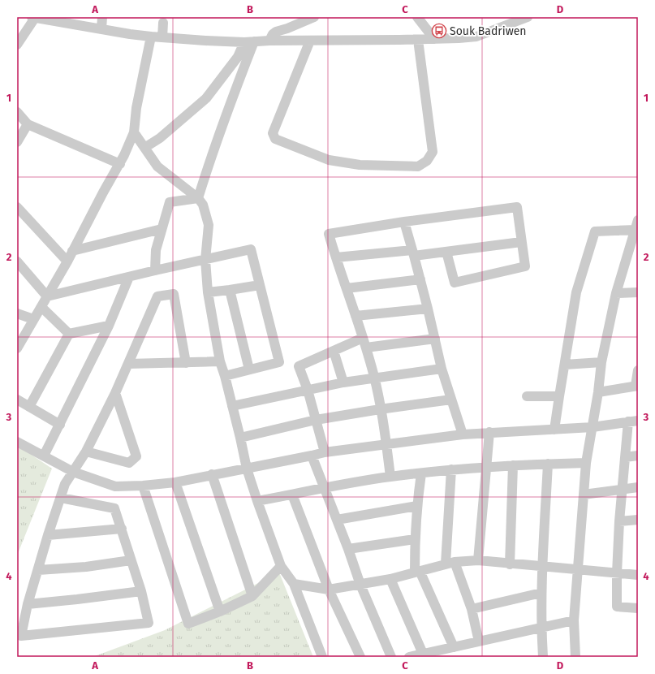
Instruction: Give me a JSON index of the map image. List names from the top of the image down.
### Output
{
  "places": {
    "bus stop": ["Souk Badriwen"]
  },
  "grid": {
    "columns": [
      "A",
      "B",
      "C",
      "D"
    ],
    "rows": [
      "1",
      "2",
      "3",
      "4"
    ]
  }
}
